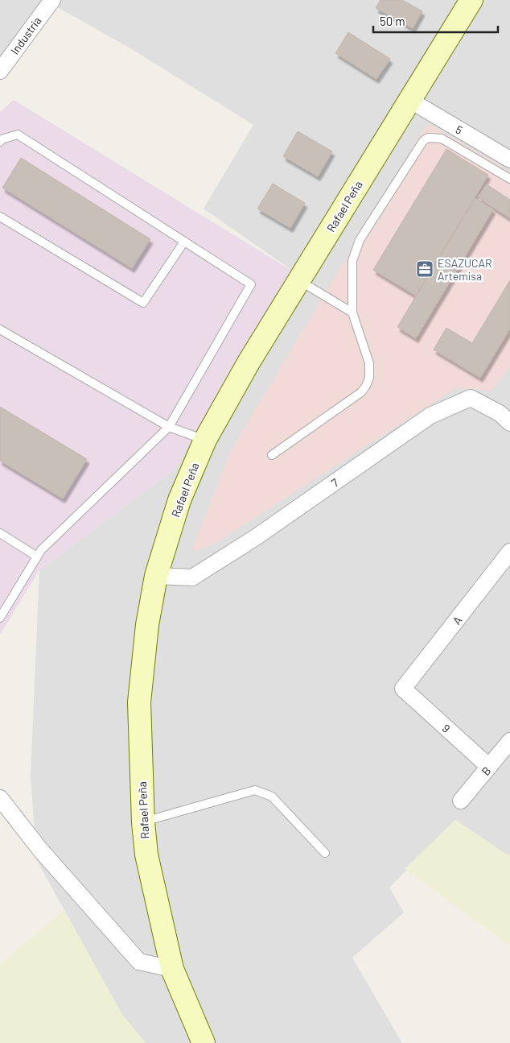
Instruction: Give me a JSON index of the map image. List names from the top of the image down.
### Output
{
  "streets": {
    "street": [
      "Industria",
      "5",
      "Rafael Peña",
      "7",
      "A",
      "9",
      "B"
    ]
  },
  "crossings": [
    ["5", "Rafael Peña"],
    ["Rafael Peña", "7"],
    ["A", "9"],
    ["9", "B"]
  ],
  "places": {
    "office": ["ESAZUCAR Artemisa"]
  },
  "scale_bar": "50 m"
}
